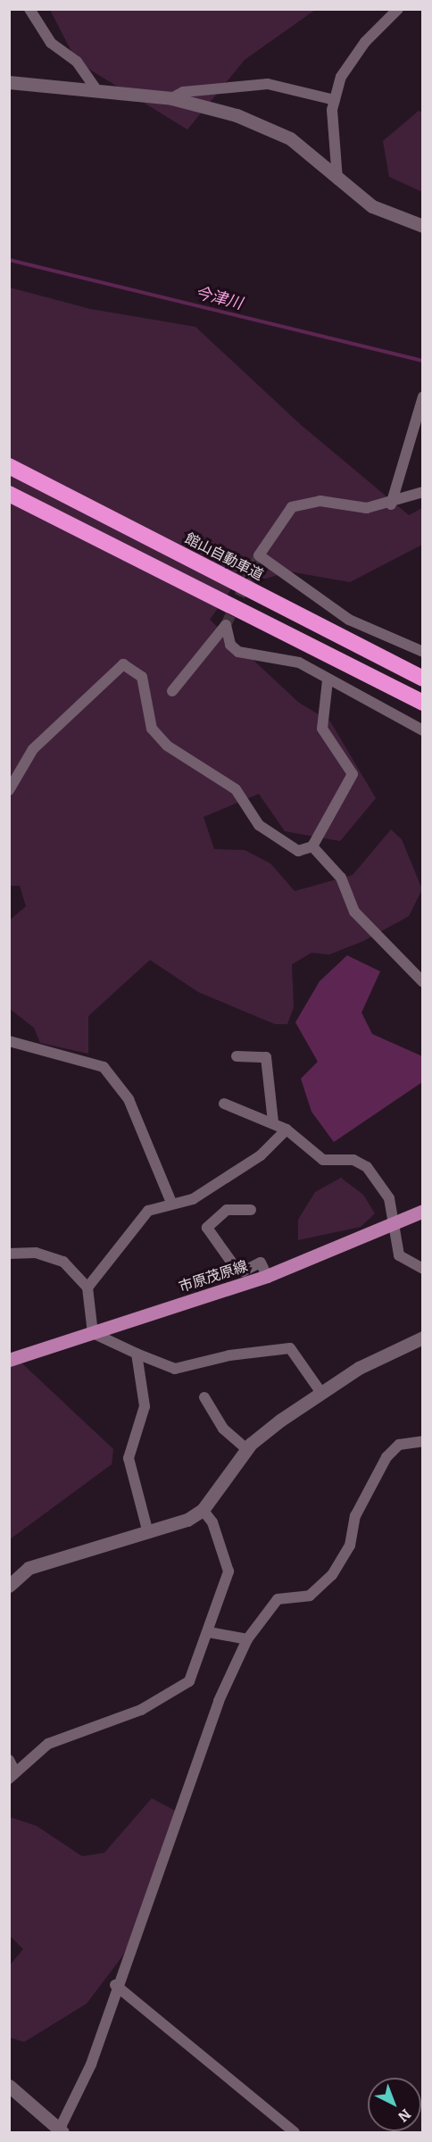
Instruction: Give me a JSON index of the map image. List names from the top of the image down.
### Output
{
  "streets": {
    "highway": ["館山自動車道"],
    "main road": ["市原茂原線"]
  },
  "water": ["今津川"],
  "north": "bottom right"
}
